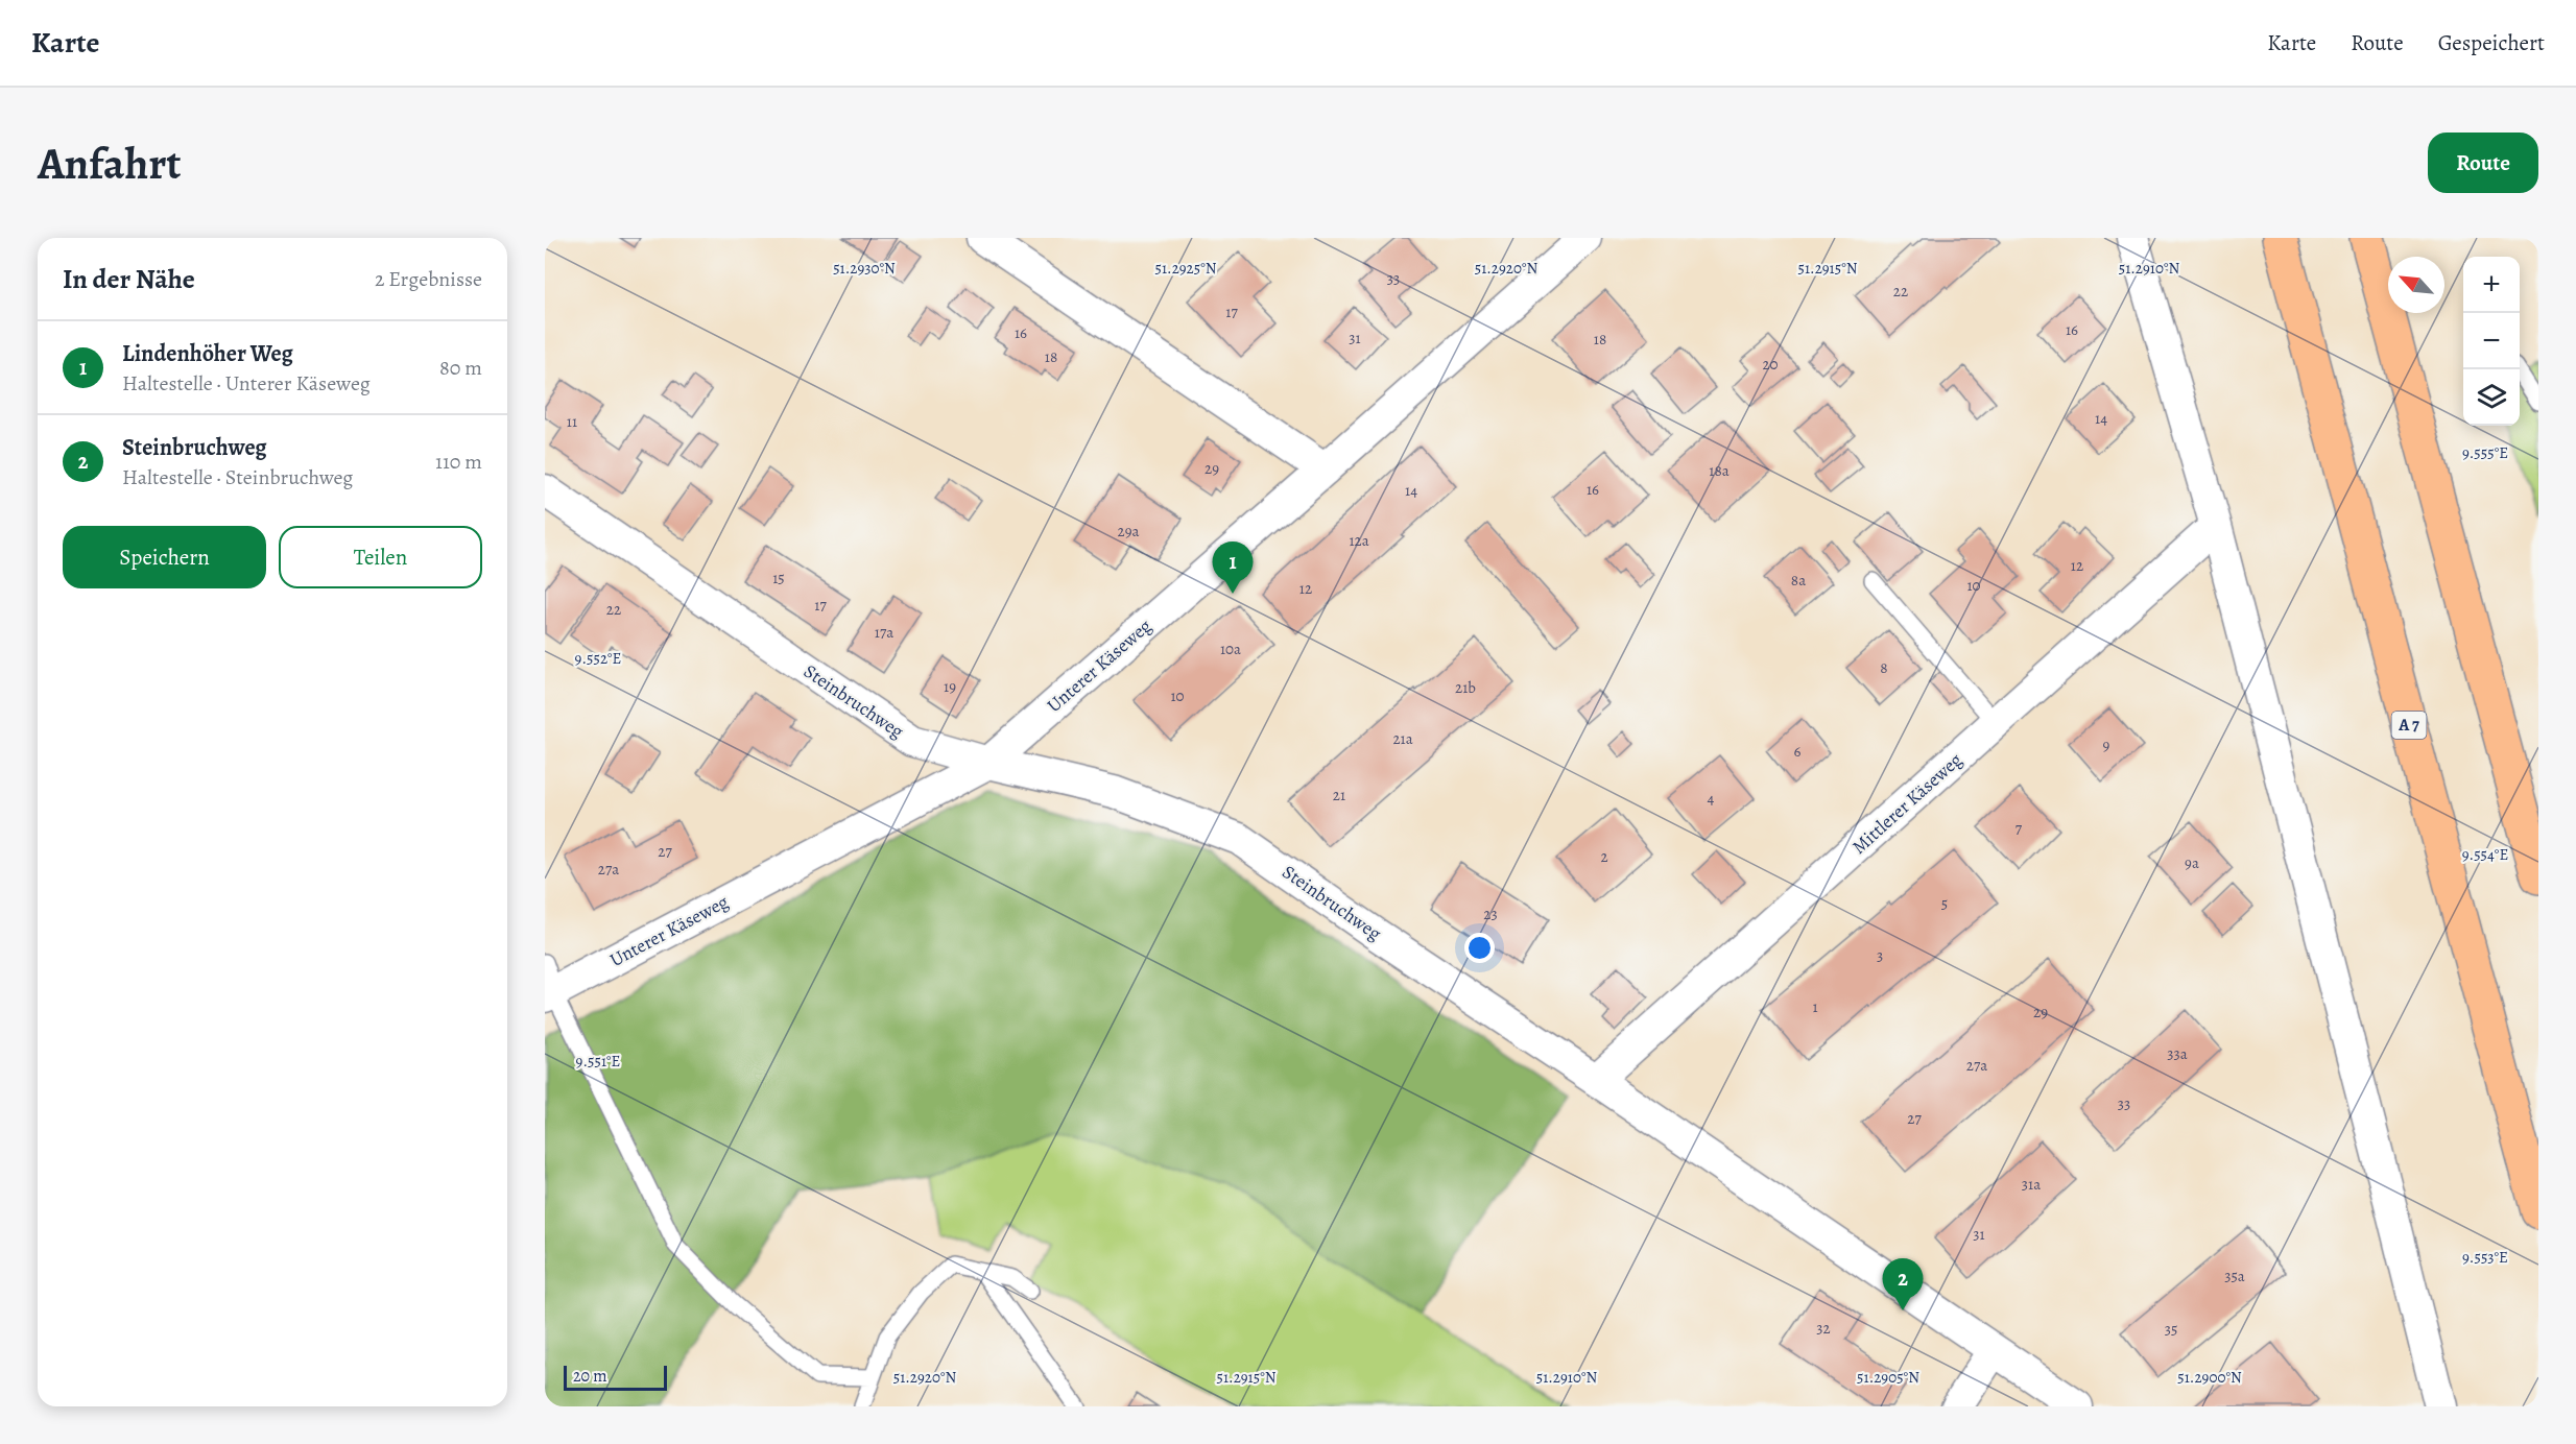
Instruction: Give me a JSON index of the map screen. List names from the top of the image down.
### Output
{
  "streets": {
    "highway": ["A 7"],
    "street": ["Unterer Käseweg", "Steinbruchweg", "Mittlerer Käseweg"]
  },
  "crossings": [
    ["Unterer Käseweg", "Steinbruchweg"],
    ["Steinbruchweg", "Mittlerer Käseweg"]
  ],
  "house_numbers": [
    "33",
    "22",
    "17",
    "16",
    "16",
    "31",
    "18",
    "18",
    "20",
    "14",
    "11",
    "29",
    "18a",
    "16",
    "14",
    "29a",
    "12a",
    "12",
    "15",
    "8a",
    "10",
    "12",
    "17",
    "22",
    "17a",
    "10a",
    "8",
    "19",
    "21b",
    "10",
    "21a",
    "9",
    "6",
    "21",
    "4",
    "7",
    "27",
    "2",
    "9a",
    "27a",
    "5",
    "23",
    "3",
    "1",
    "29",
    "33a",
    "27a",
    "33",
    "27",
    "31a",
    "31",
    "35a",
    "32",
    "35"
  ],
  "scale_bar": "20 m",
  "north": "top left",
  "page": {
    "header": "Karte",
    "nav": ["Karte", "Route", "Gespeichert"],
    "buttons": [
      "Route",
      ["Speichern", "Teilen"]
    ],
    "title": "Anfahrt",
    "heading": ["In der Nähe", "2 Ergebnisse"],
    "map_buttons": ["+", "−"],
    "list": [
      {
        "mark": "1",
        "name": "Lindenhöher Weg",
        "note": "Haltestelle · Unterer Käseweg",
        "value": "80 m"
      },
      {
        "mark": "2",
        "name": "Steinbruchweg",
        "note": "Haltestelle · Steinbruchweg",
        "value": "110 m"
      }
    ],
    "pins": ["1", "2"],
    "scale": "20 m"
  },
  "coordinates": [
    "51.2930°N",
    "51.2925°N",
    "51.2920°N",
    "51.2915°N",
    "51.2910°N",
    "9.555°E",
    "9.552°E",
    "9.554°E",
    "9.551°E",
    "9.553°E",
    "51.2905°N",
    "51.2900°N"
  ]
}
